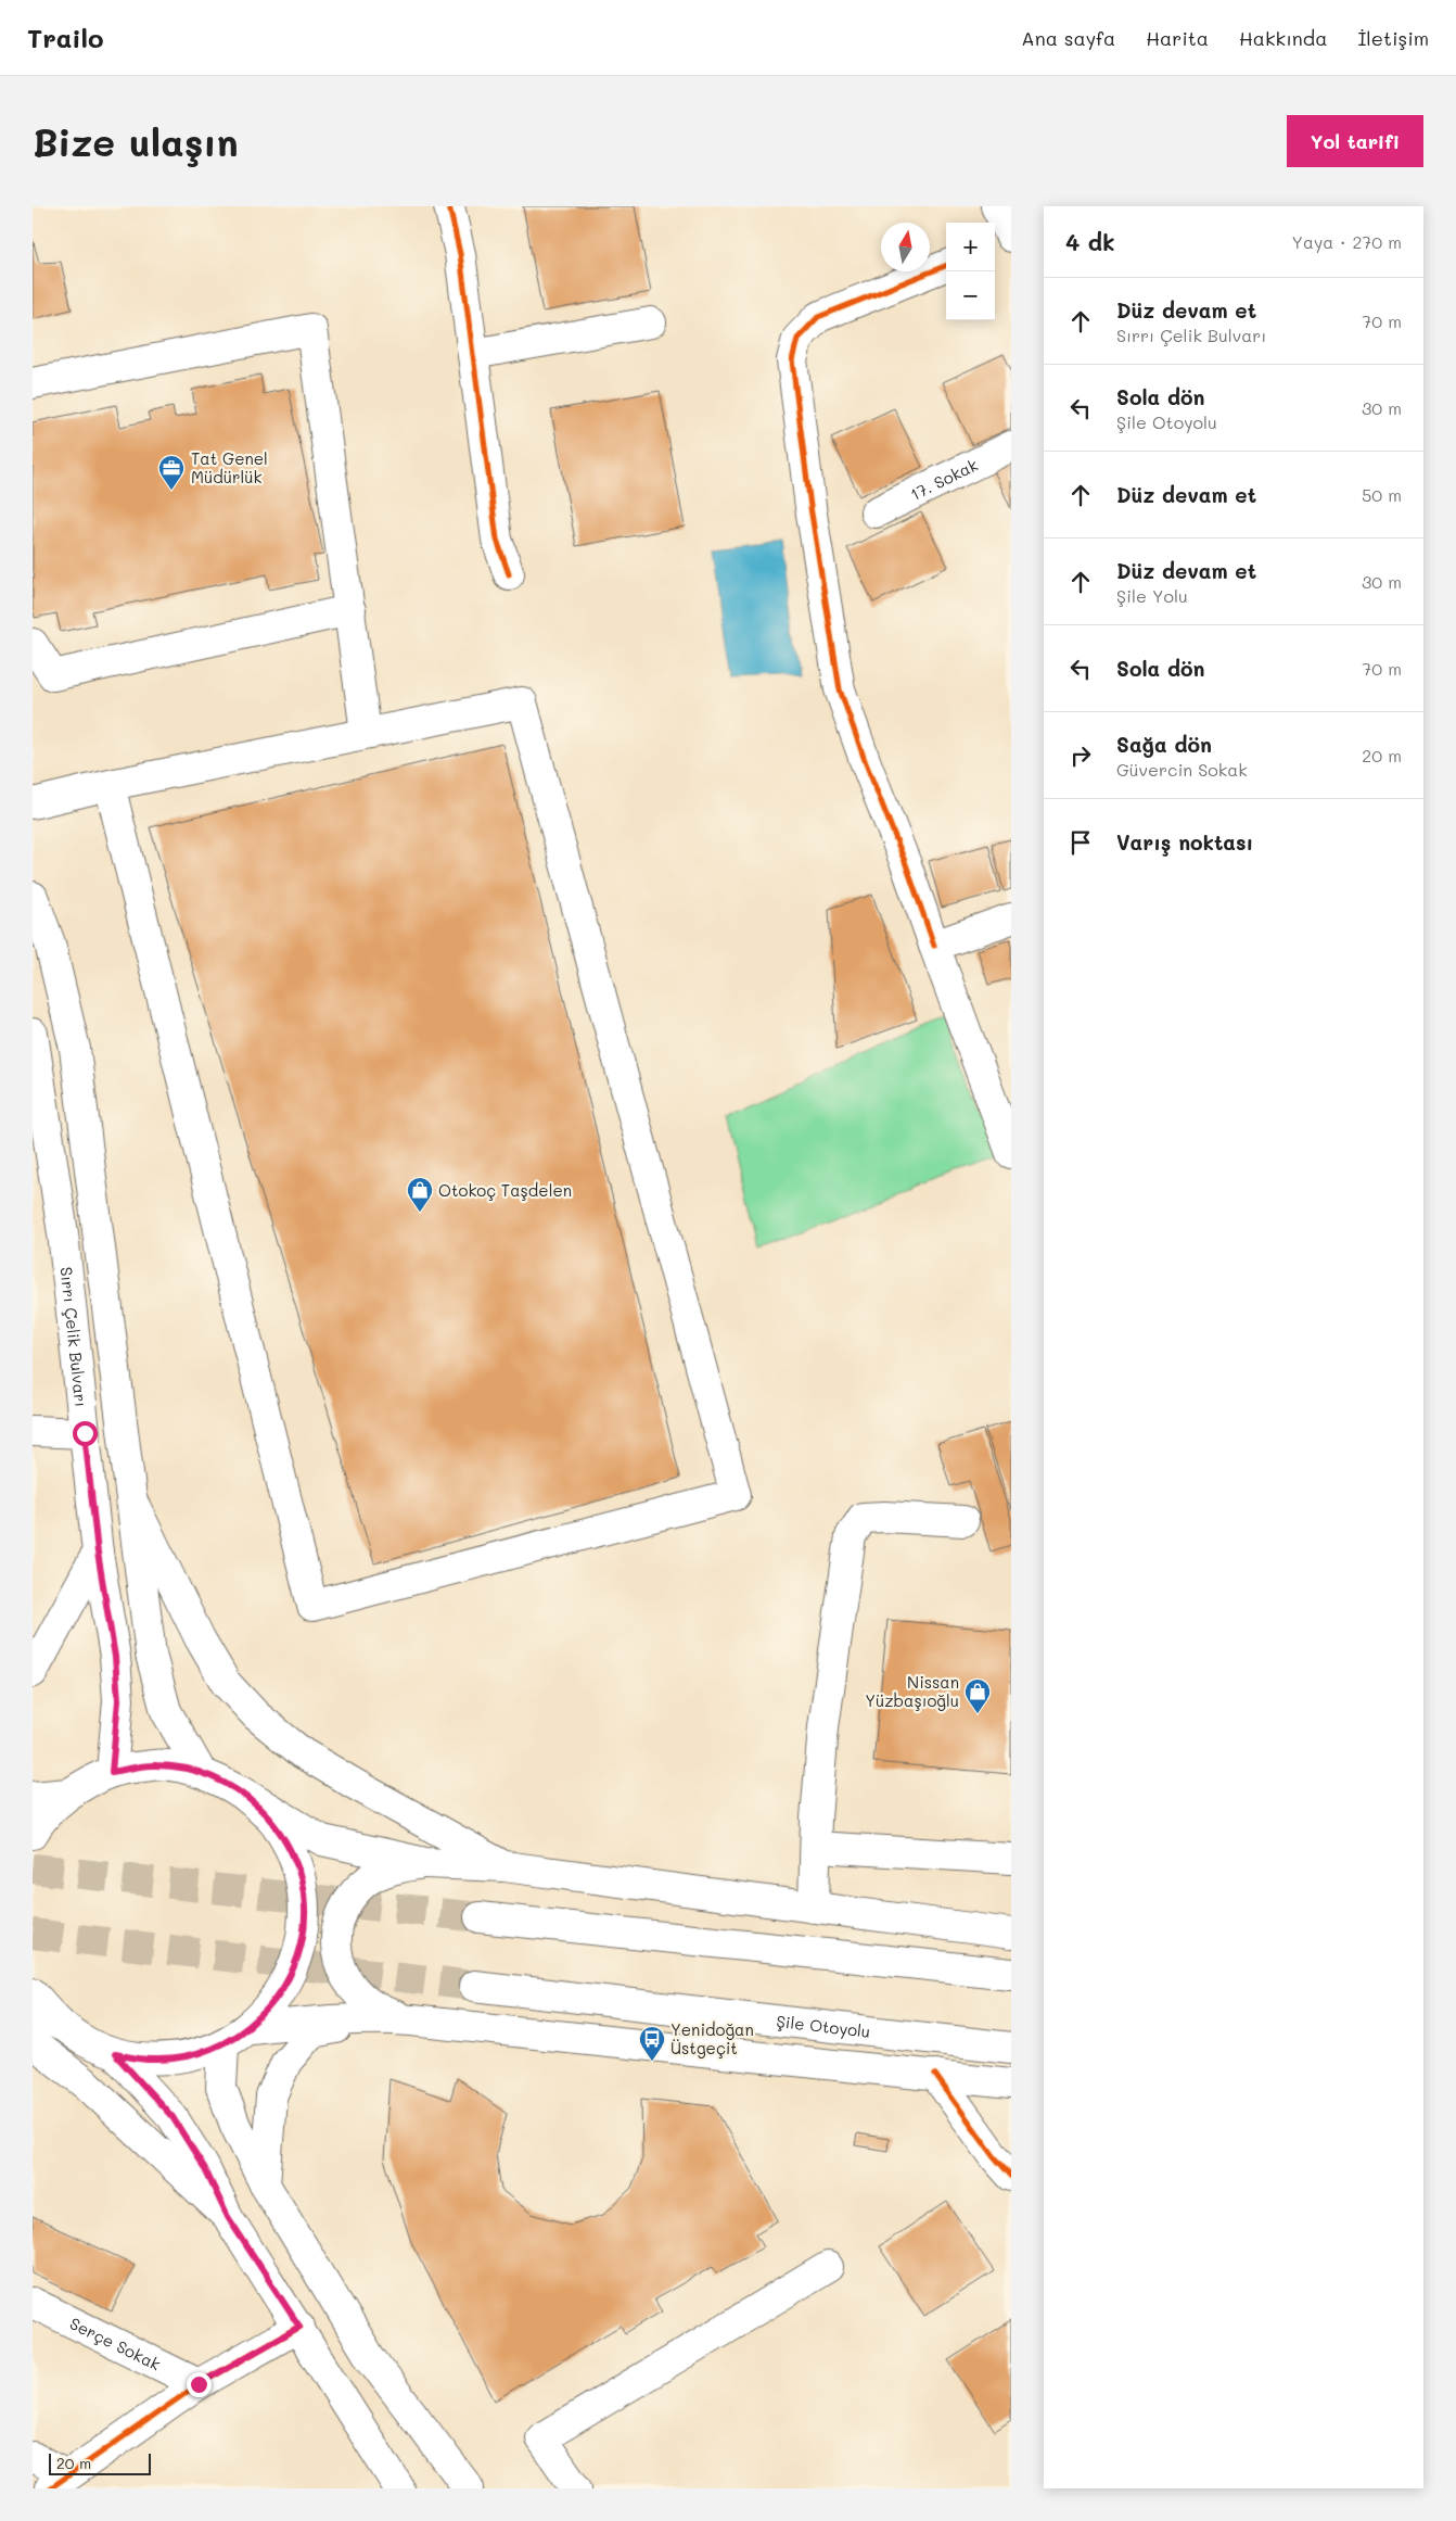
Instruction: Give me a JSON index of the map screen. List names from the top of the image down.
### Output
{
  "streets": {
    "main road": [
      "17. Sokak",
      "Sırrı Çelik Bulvarı",
      "Şile Otoyolu",
      "Serçe Sokak"
    ]
  },
  "places": {
    "office": ["Tat Genel Müdürlük"],
    "shop": ["Otokoç Taşdelen", "Nissan Yüzbaşıoğlu"],
    "bus stop": ["Yenidoğan Üstgeçit"]
  },
  "scale_bar": "20 m",
  "north": "top",
  "page": {
    "header": "Trailo",
    "nav": [
      "Ana sayfa",
      "Harita",
      "Hakkında",
      "İletişim"
    ],
    "buttons": "Yol tarifi",
    "title": "Bize ulaşın",
    "heading": ["4 dk", "Yaya · 270 m"],
    "map_buttons": ["+", "−"],
    "list": [
      ["Düz devam et", "Sırrı Çelik Bulvarı", "70 m"],
      ["Sola dön", "Şile Otoyolu", "30 m"],
      ["Düz devam et", "50 m"],
      ["Düz devam et", "Şile Yolu", "30 m"],
      ["Sola dön", "70 m"],
      ["Sağa dön", "Güvercin Sokak", "20 m"],
      "Varış noktası"
    ],
    "scale": "20 m"
  }
}
